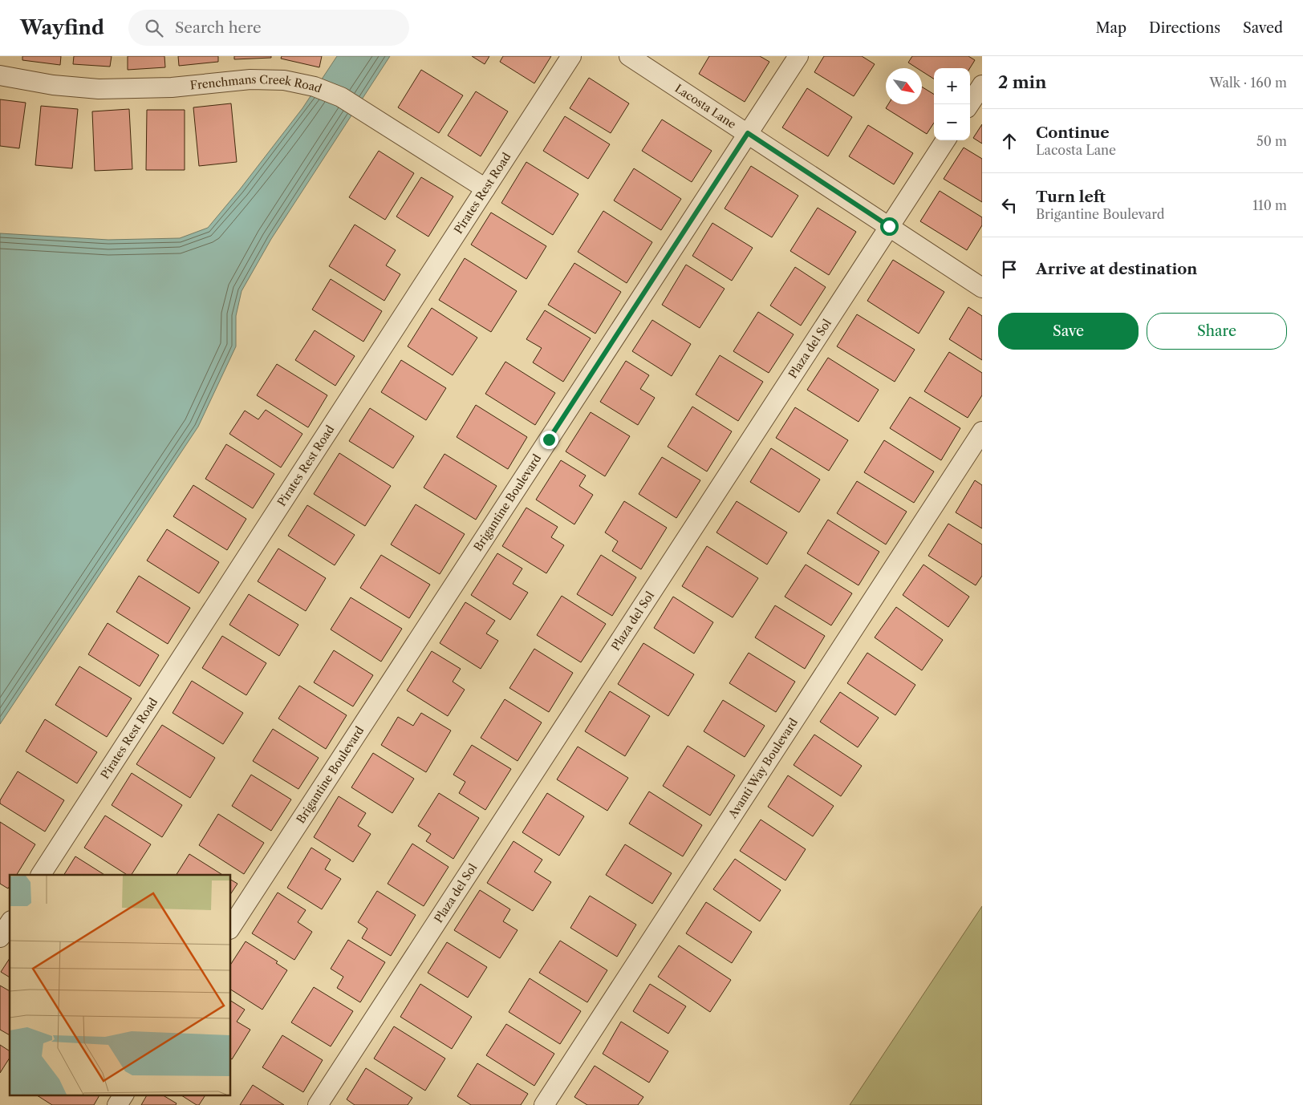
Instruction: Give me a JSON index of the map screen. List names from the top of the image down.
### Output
{
  "streets": {
    "street": [
      "Frenchmans Creek Road",
      "Lacosta Lane",
      "Pirates Rest Road",
      "Plaza del Sol",
      "Brigantine Boulevard",
      "Avanti Way Boulevard"
    ]
  },
  "crossings": [
    ["Frenchmans Creek Road", "Pirates Rest Road"],
    ["Lacosta Lane", "Plaza del Sol"],
    ["Lacosta Lane", "Brigantine Boulevard"]
  ],
  "north": "bottom right",
  "page": {
    "header": "Wayfind",
    "search": "Search here",
    "nav": ["Map", "Directions", "Saved"],
    "heading": ["2 min", "Walk · 160 m"],
    "map_buttons": ["+", "−"],
    "list": [
      ["Continue", "Lacosta Lane", "50 m"],
      ["Turn left", "Brigantine Boulevard", "110 m"],
      "Arrive at destination"
    ],
    "buttons": ["Save", "Share"]
  }
}
